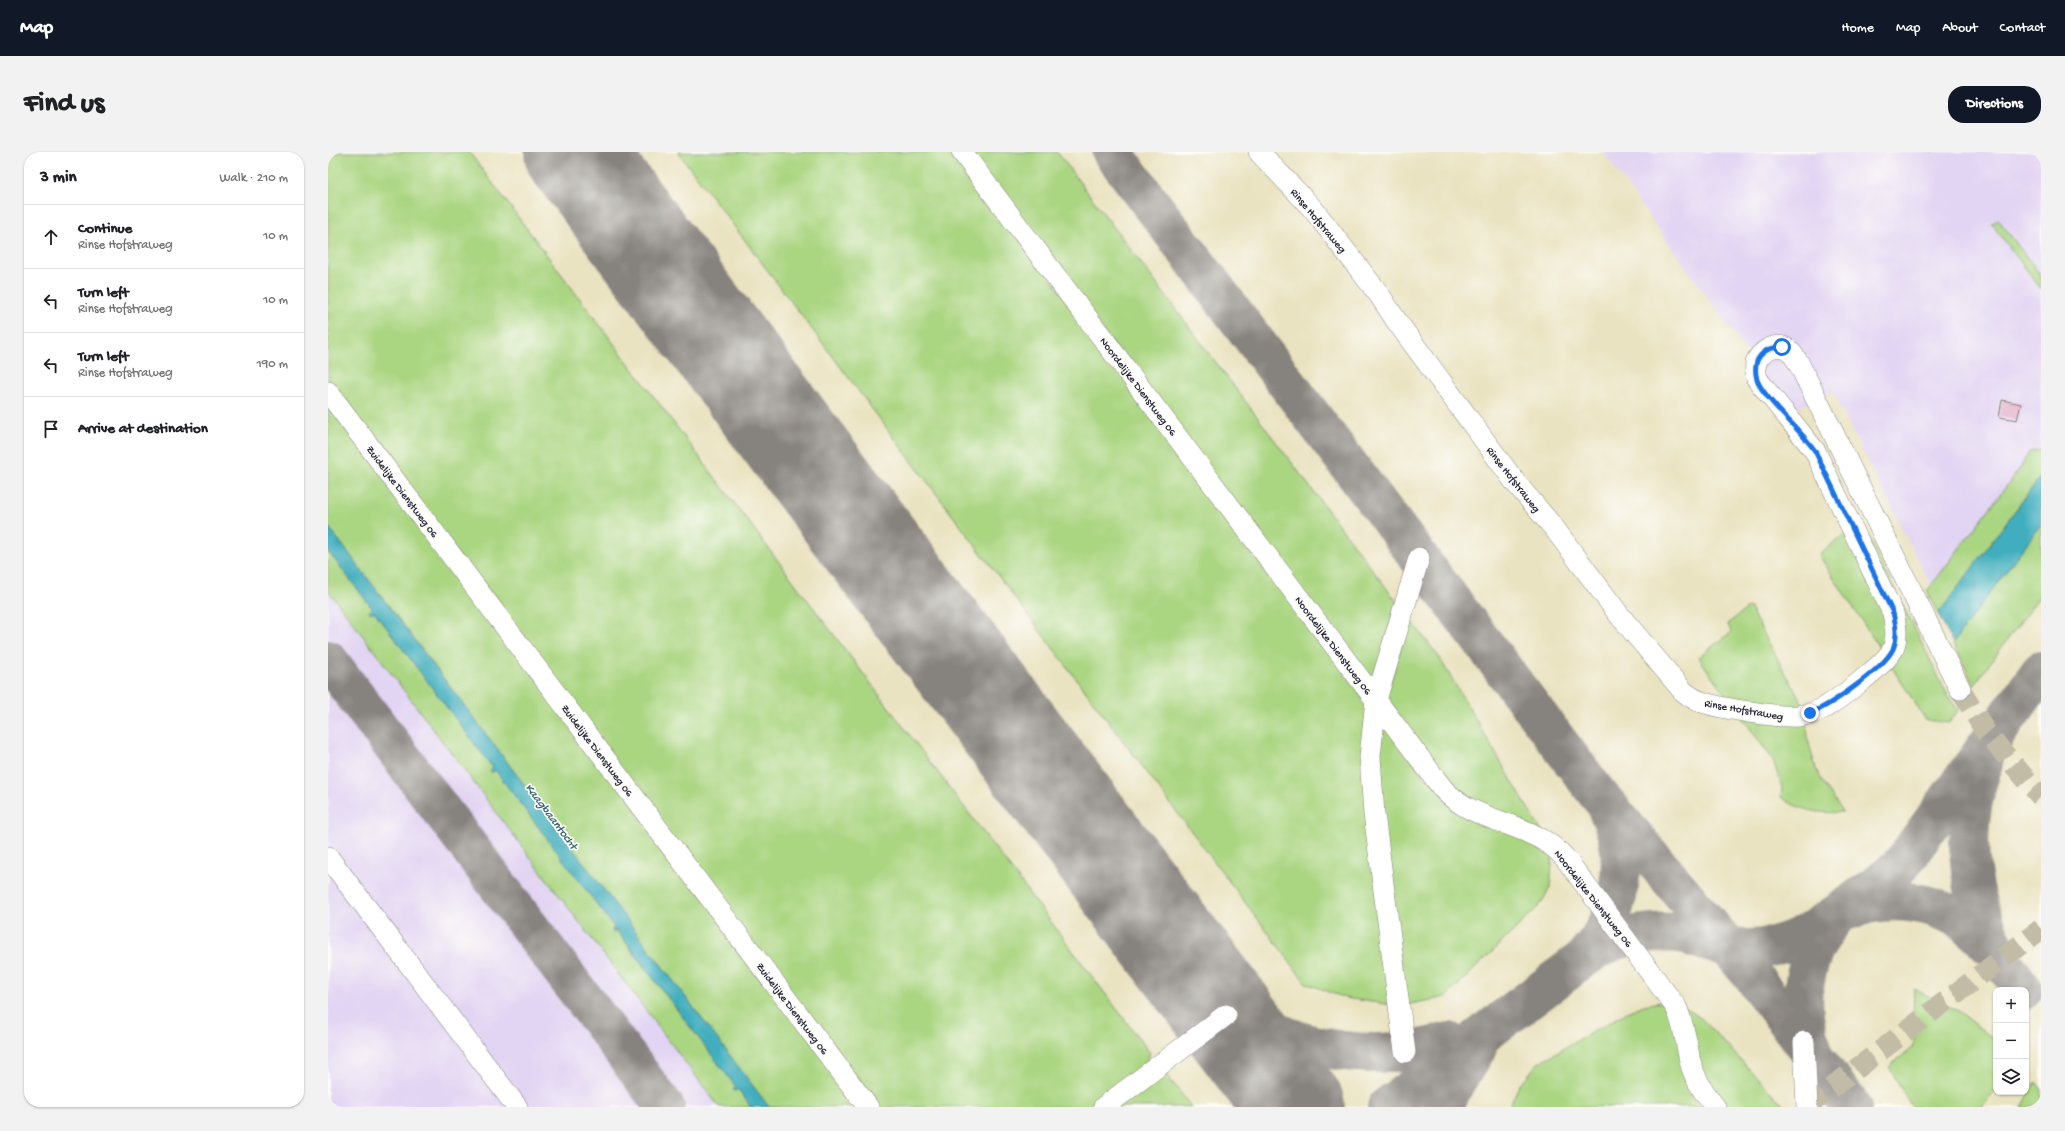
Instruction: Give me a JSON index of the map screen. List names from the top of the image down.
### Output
{
  "streets": {
    "lane": ["Rinse Hofstraweg", "Noordelijke Dienstweg 06", "Zuidelijke Dienstweg 06"]
  },
  "water": ["Kaagbaantocht"],
  "page": {
    "header": "Map",
    "nav": [
      "Home",
      "Map",
      "About",
      "Contact"
    ],
    "buttons": "Directions",
    "title": "Find us",
    "heading": ["3 min", "Walk · 210 m"],
    "list": [
      ["Continue", "Rinse Hofstraweg", "10 m"],
      ["Turn left", "Rinse Hofstraweg", "10 m"],
      ["Turn left", "Rinse Hofstraweg", "190 m"],
      "Arrive at destination"
    ],
    "map_buttons": ["+", "−"]
  }
}
